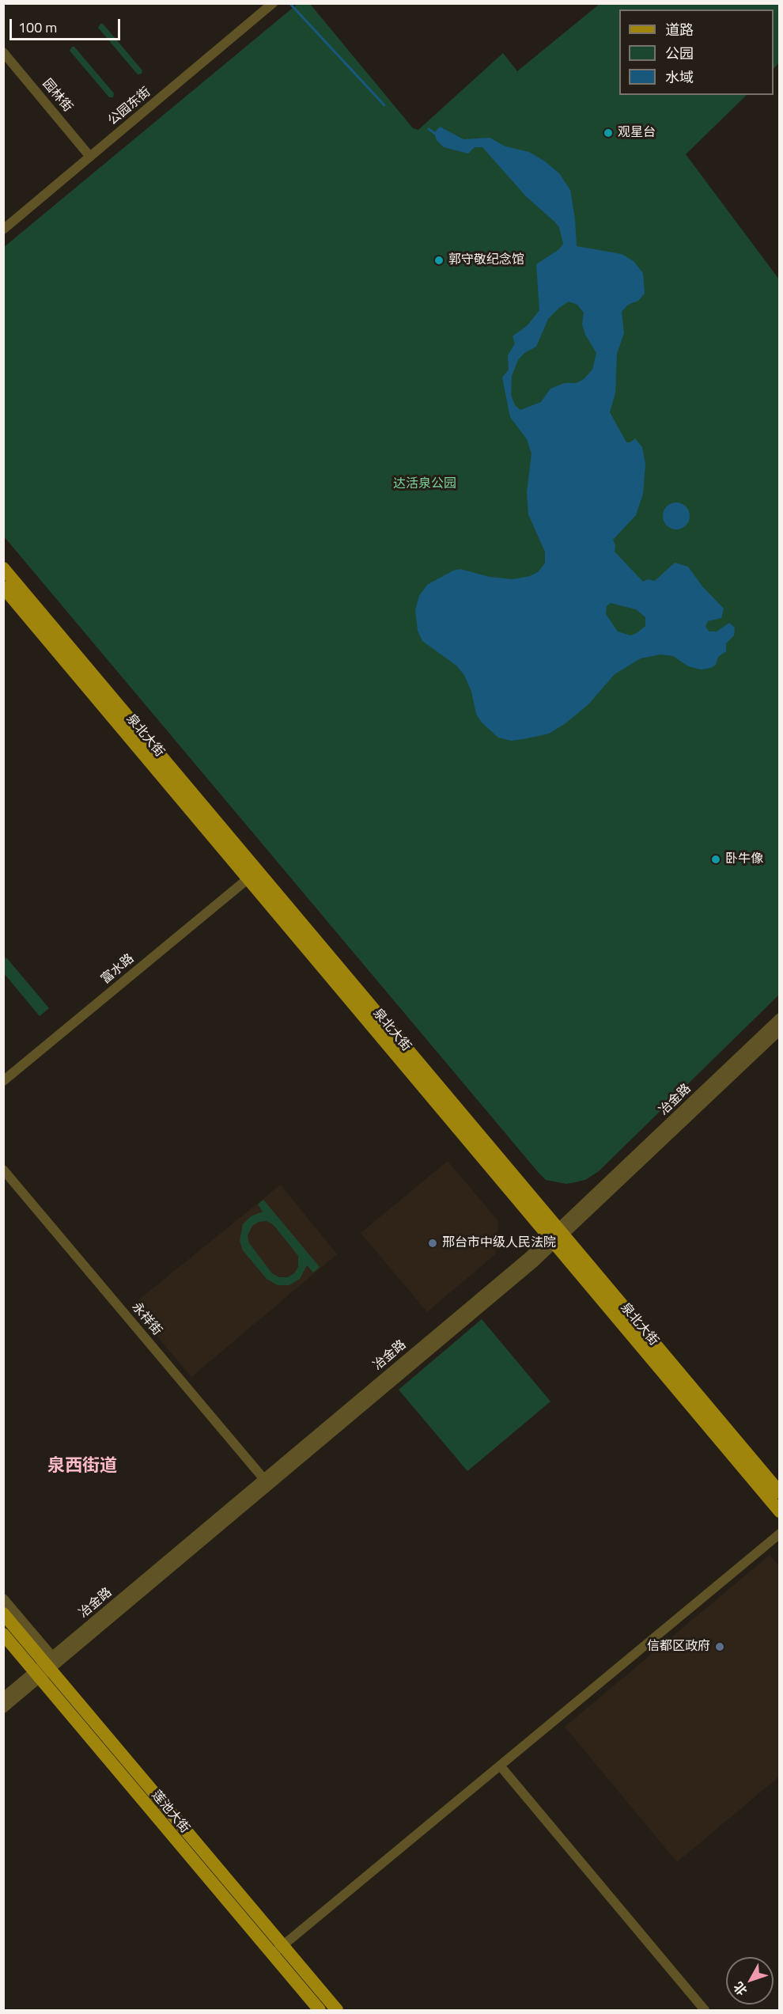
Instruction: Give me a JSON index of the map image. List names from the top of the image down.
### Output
{
  "streets": {
    "main road": ["泉北大街", "莲池大街"],
    "street": [
      "园林街",
      "公园东街",
      "富水路",
      "冶金路",
      "永祥街"
    ]
  },
  "crossings": [
    ["园林街", "公园东街"],
    ["泉北大街", "富水路"],
    ["泉北大街", "冶金路"],
    ["冶金路", "永祥街"],
    ["冶金路", "莲池大街"]
  ],
  "districts": ["泉西街道"],
  "parks": ["达活泉公园"],
  "places": [
    "观星台",
    "郭守敬纪念馆",
    "卧牛像",
    "邢台市中级人民法院",
    "信都区政府"
  ],
  "legend": ["道路", "公园", "水域"],
  "scale_bar": "100 m",
  "north": "bottom left"
}
